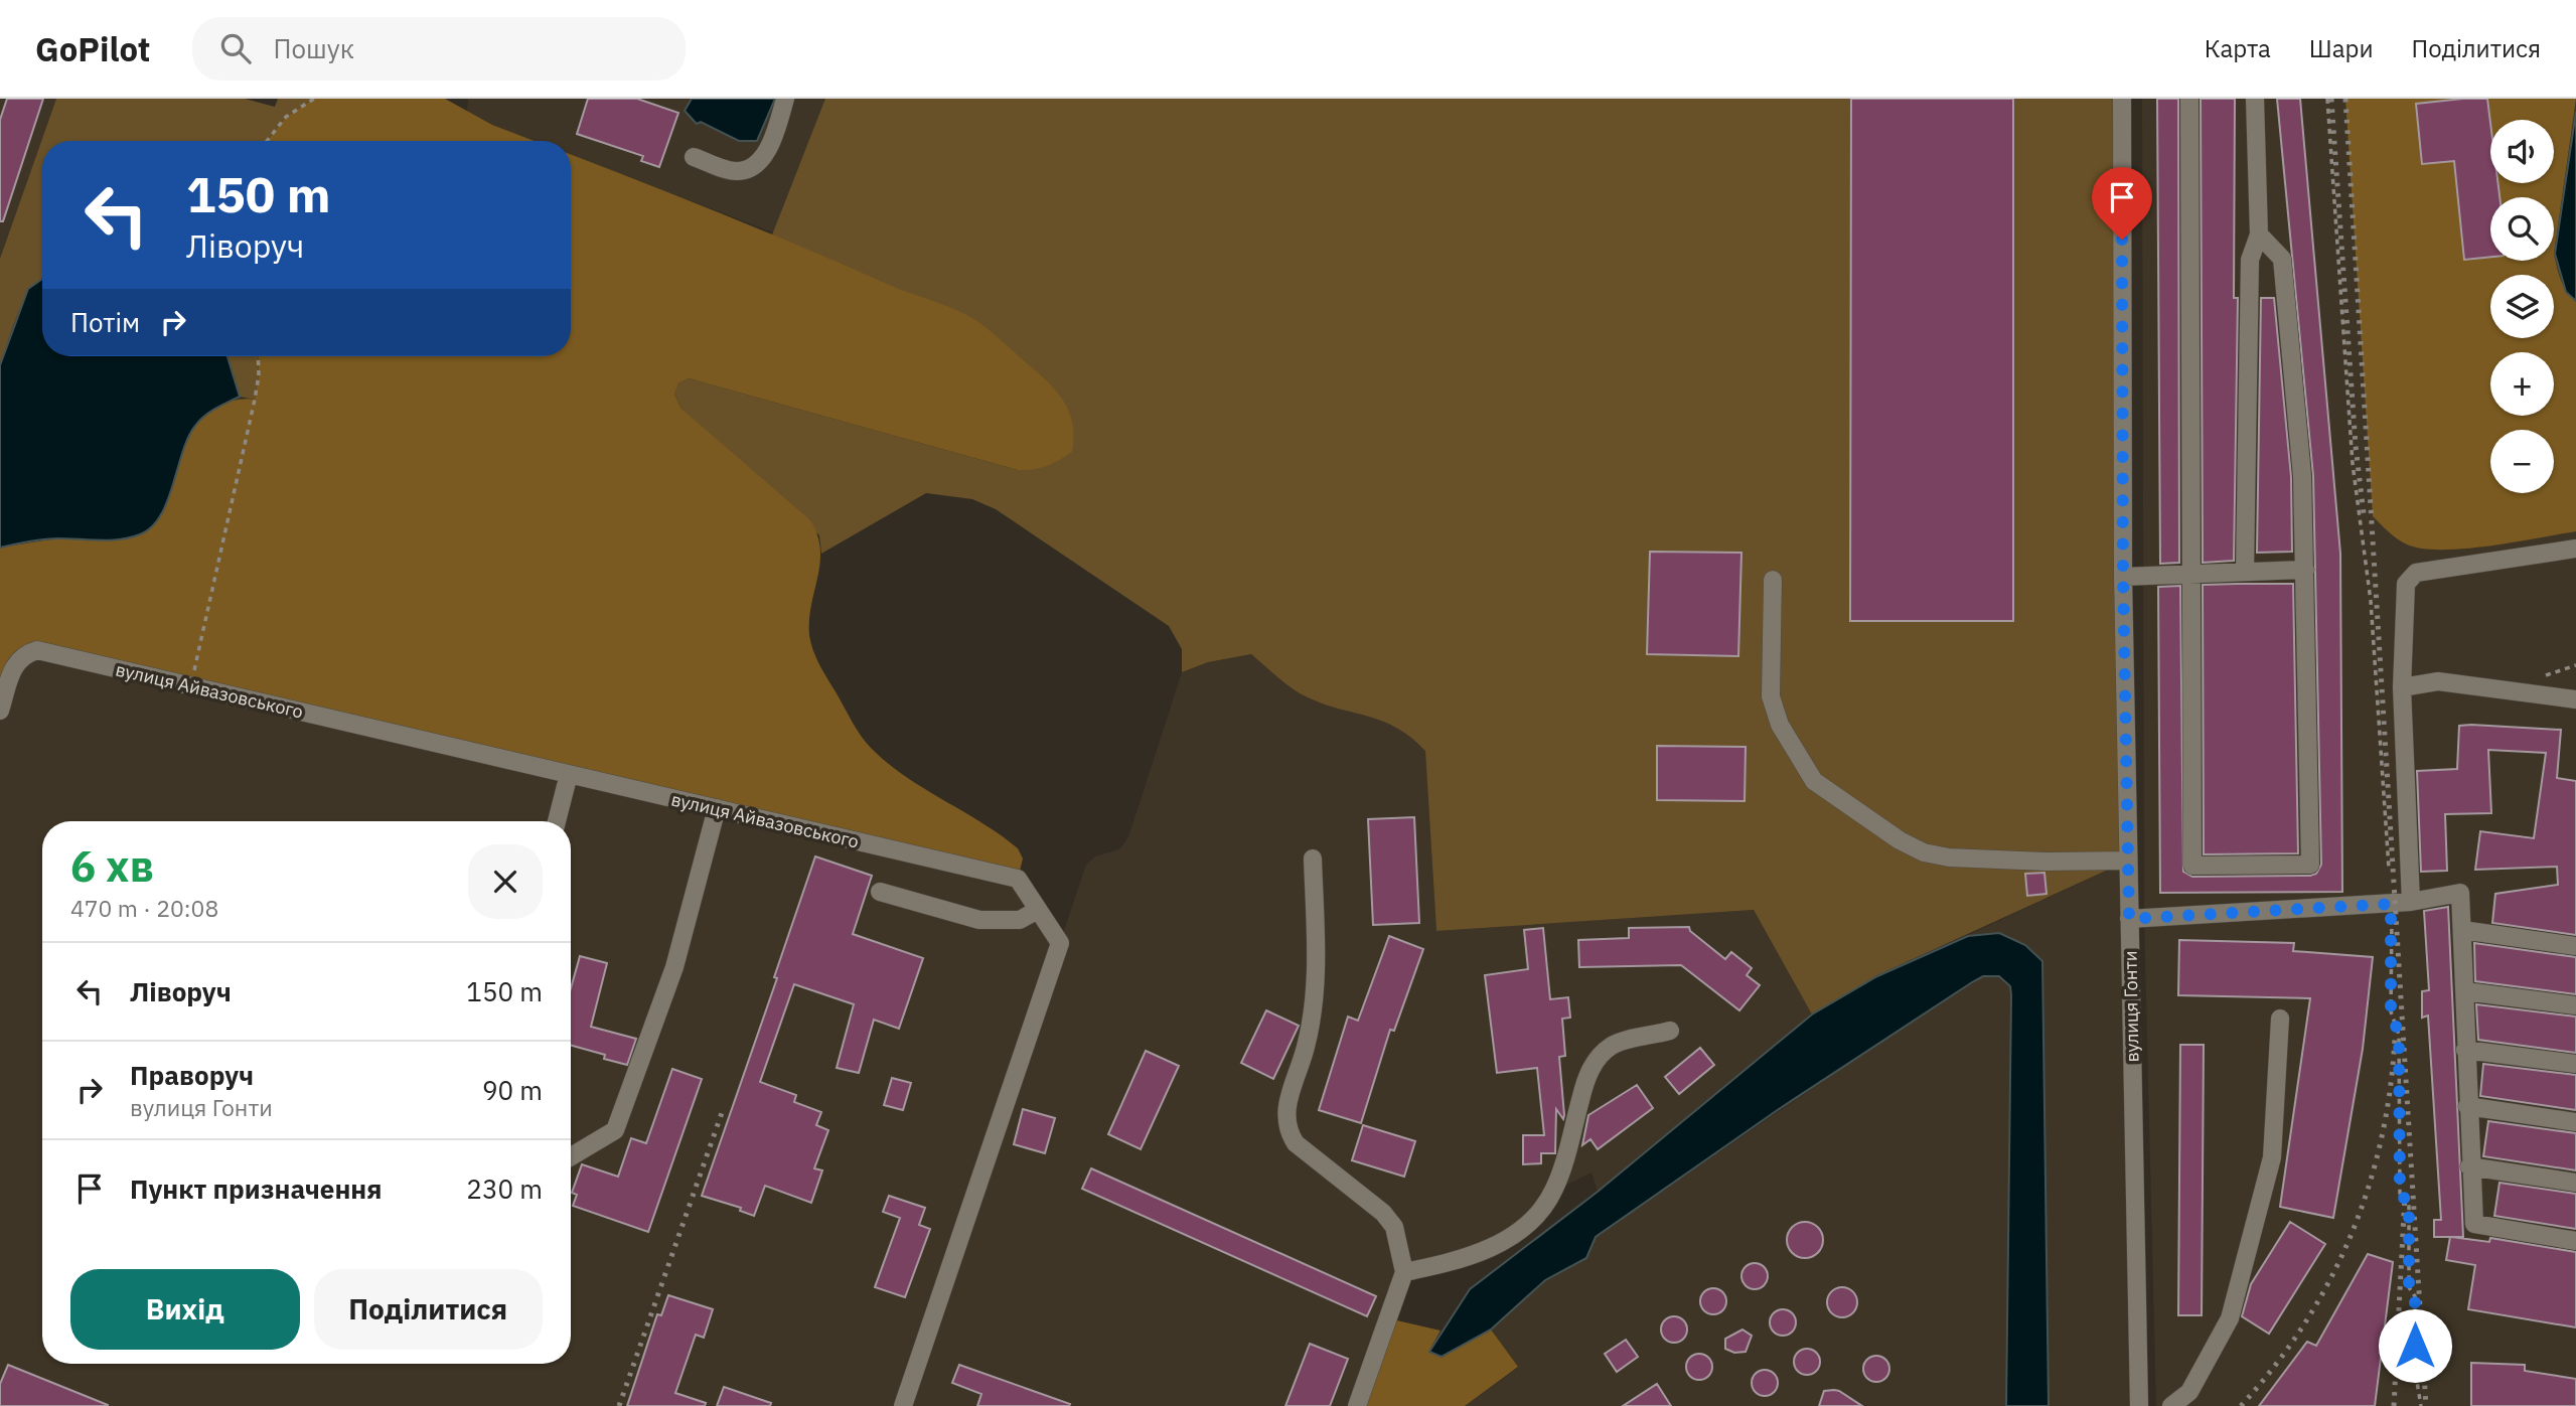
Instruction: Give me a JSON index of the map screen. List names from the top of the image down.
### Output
{
  "streets": {
    "street": ["вулиця Айвазовського", "вулиця Гонти"]
  },
  "page": {
    "header": "GoPilot",
    "search": "Пошук",
    "nav": ["Карта", "Шари", "Поділитися"],
    "map_buttons": ["+", "−"],
    "turn": ["150 m", "Ліворуч"],
    "then": "Потім",
    "heading": ["6 хв", "470 m · 20:08"],
    "list": [
      {
        "name": "Ліворуч",
        "value": "150 m"
      },
      {
        "name": "Праворуч",
        "note": "вулиця Гонти",
        "value": "90 m"
      },
      {
        "name": "Пункт призначення",
        "value": "230 m"
      }
    ],
    "buttons": ["Вихід", "Поділитися"]
  }
}
